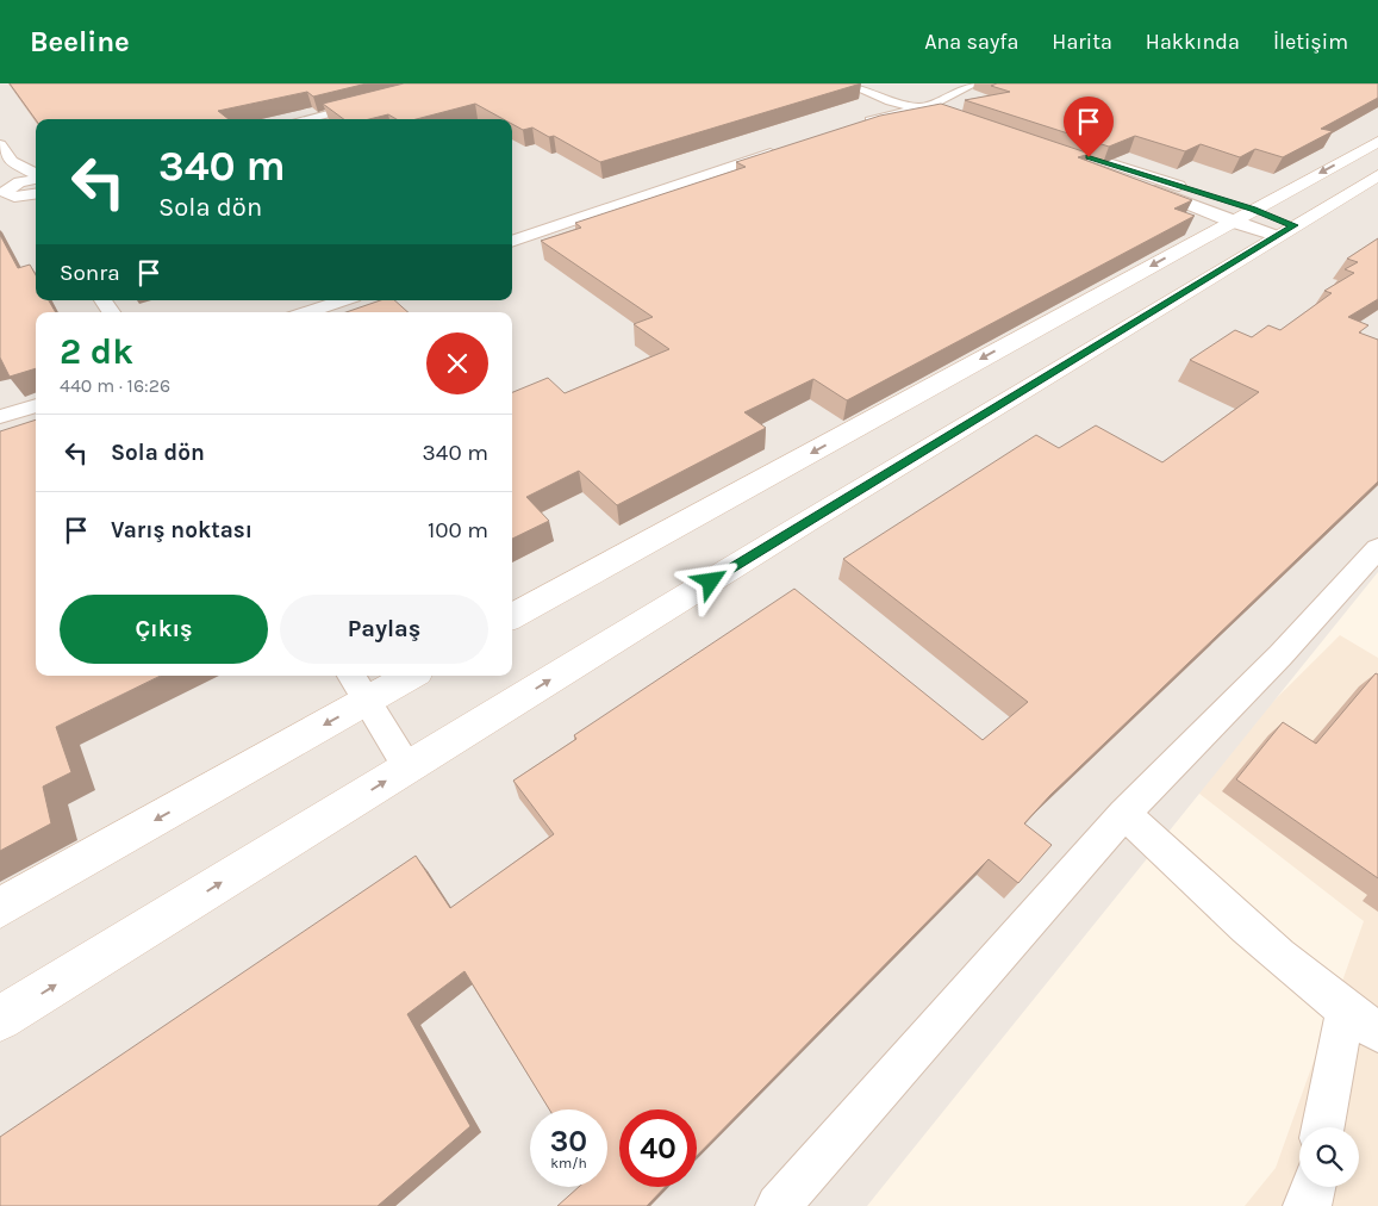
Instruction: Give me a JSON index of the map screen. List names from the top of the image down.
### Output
{
  "page": {
    "header": "Beeline",
    "nav": [
      "Ana sayfa",
      "Harita",
      "Hakkında",
      "İletişim"
    ],
    "turn": ["340 m", "Sola dön"],
    "then": "Sonra",
    "heading": ["2 dk", "440 m · 16:26"],
    "list": [
      {
        "name": "Sola dön",
        "value": "340 m"
      },
      {
        "name": "Varış noktası",
        "value": "100 m"
      }
    ],
    "buttons": ["Çıkış", "Paylaş"],
    "speed": "30 km/h",
    "limit": "40"
  }
}
